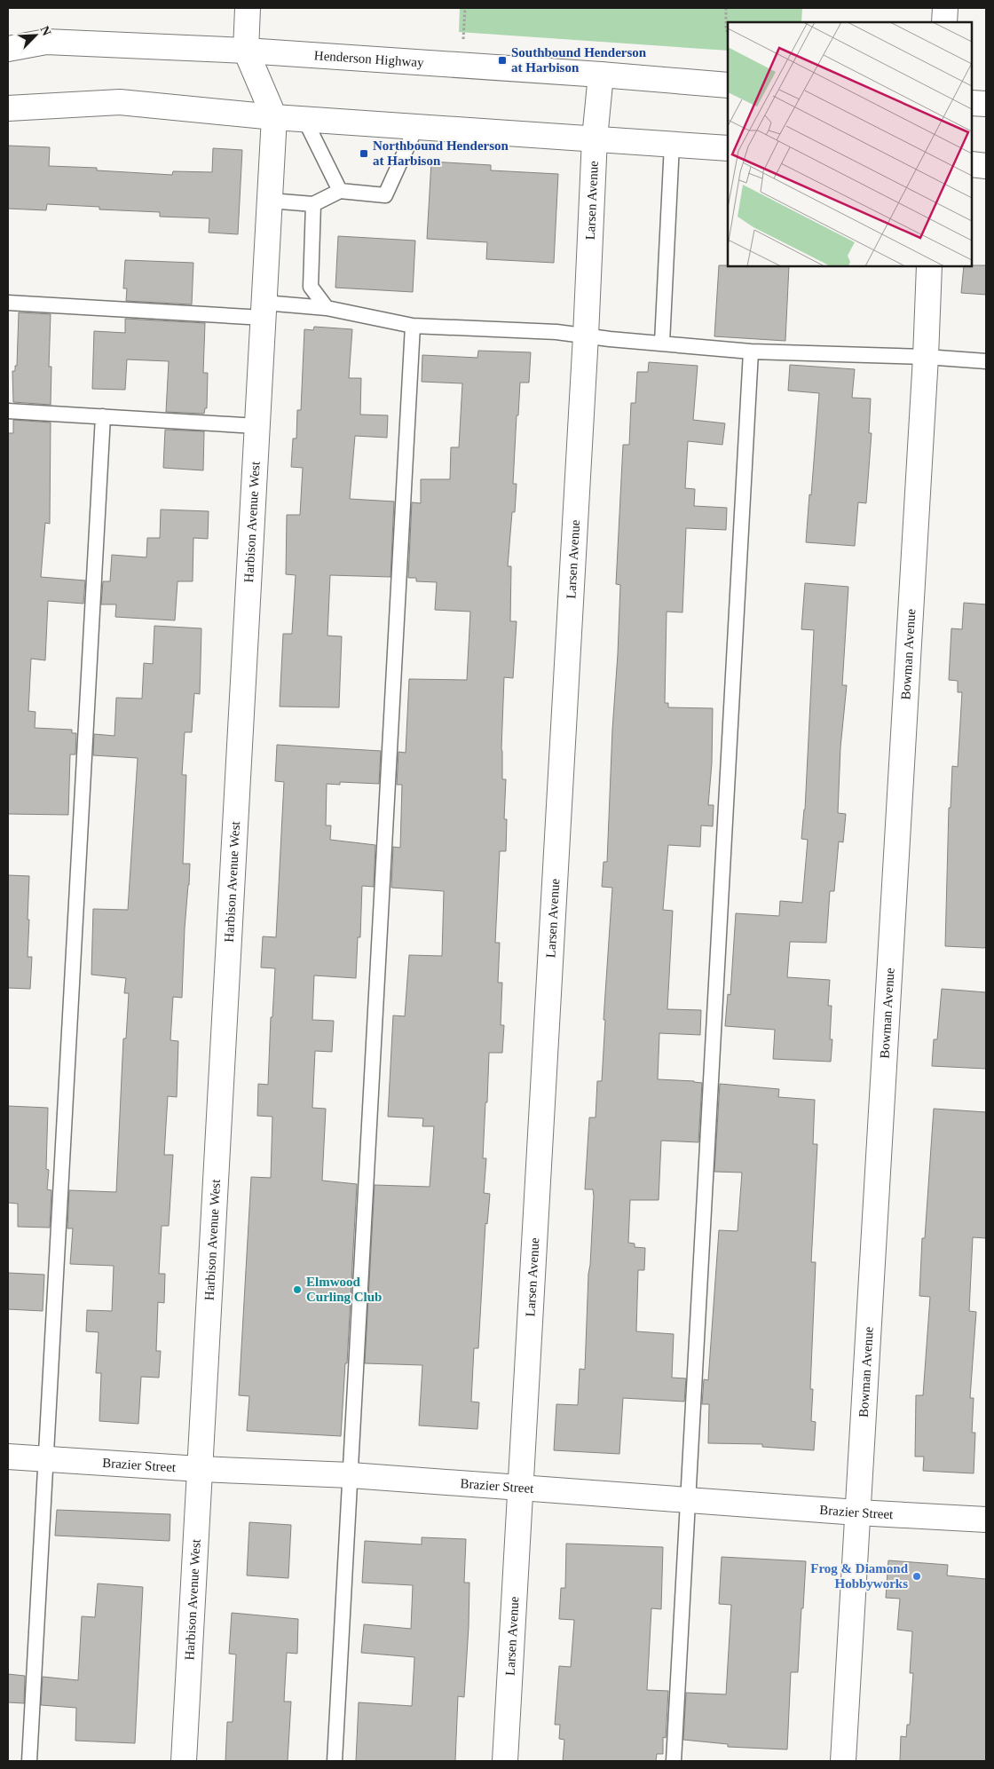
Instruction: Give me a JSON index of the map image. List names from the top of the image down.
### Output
{
  "streets": {
    "street": [
      "Henderson Highway",
      "Larsen Avenue",
      "Harbison Avenue West",
      "Bowman Avenue",
      "Brazier Street"
    ]
  },
  "crossings": [
    ["Henderson Highway", "Larsen Avenue"],
    ["Henderson Highway", "Harbison Avenue West"],
    ["Larsen Avenue", "Brazier Street"],
    ["Harbison Avenue West", "Brazier Street"],
    ["Bowman Avenue", "Brazier Street"]
  ],
  "places": {
    "transit": ["Southbound Henderson at Harbison", "Northbound Henderson at Harbison"],
    "other": ["Elmwood Curling Club", "Frog & Diamond Hobbyworks"]
  },
  "north": "top right"
}
